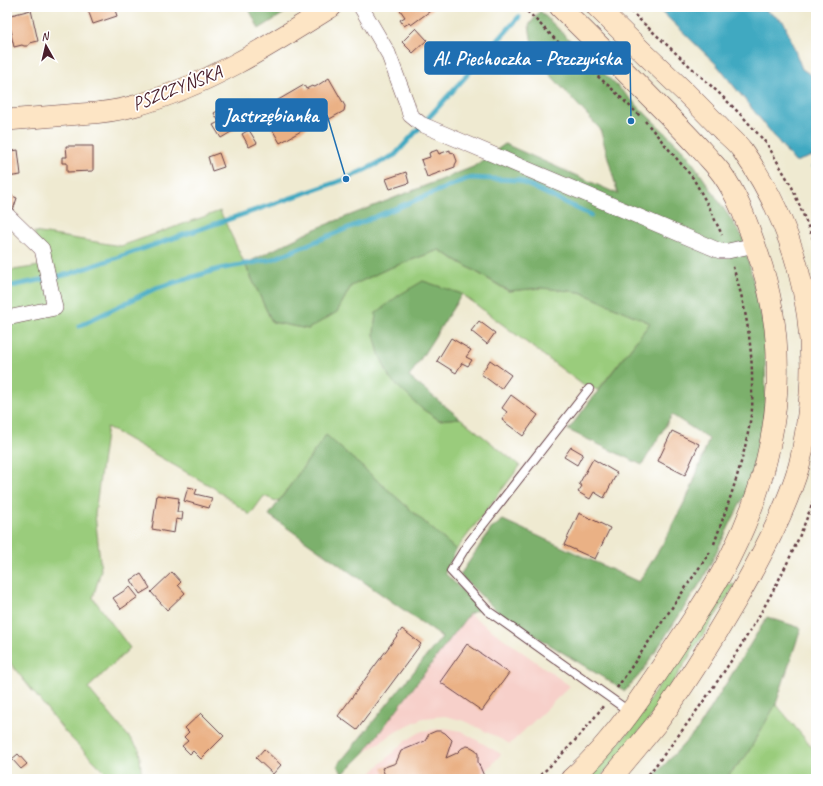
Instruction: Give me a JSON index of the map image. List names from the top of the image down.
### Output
{
  "streets": {
    "main road": ["PSZCZYŃSKA"]
  },
  "places": ["Al. Piechoczka - Pszczyńska", "Jastrzębianka"],
  "north": "top"
}
